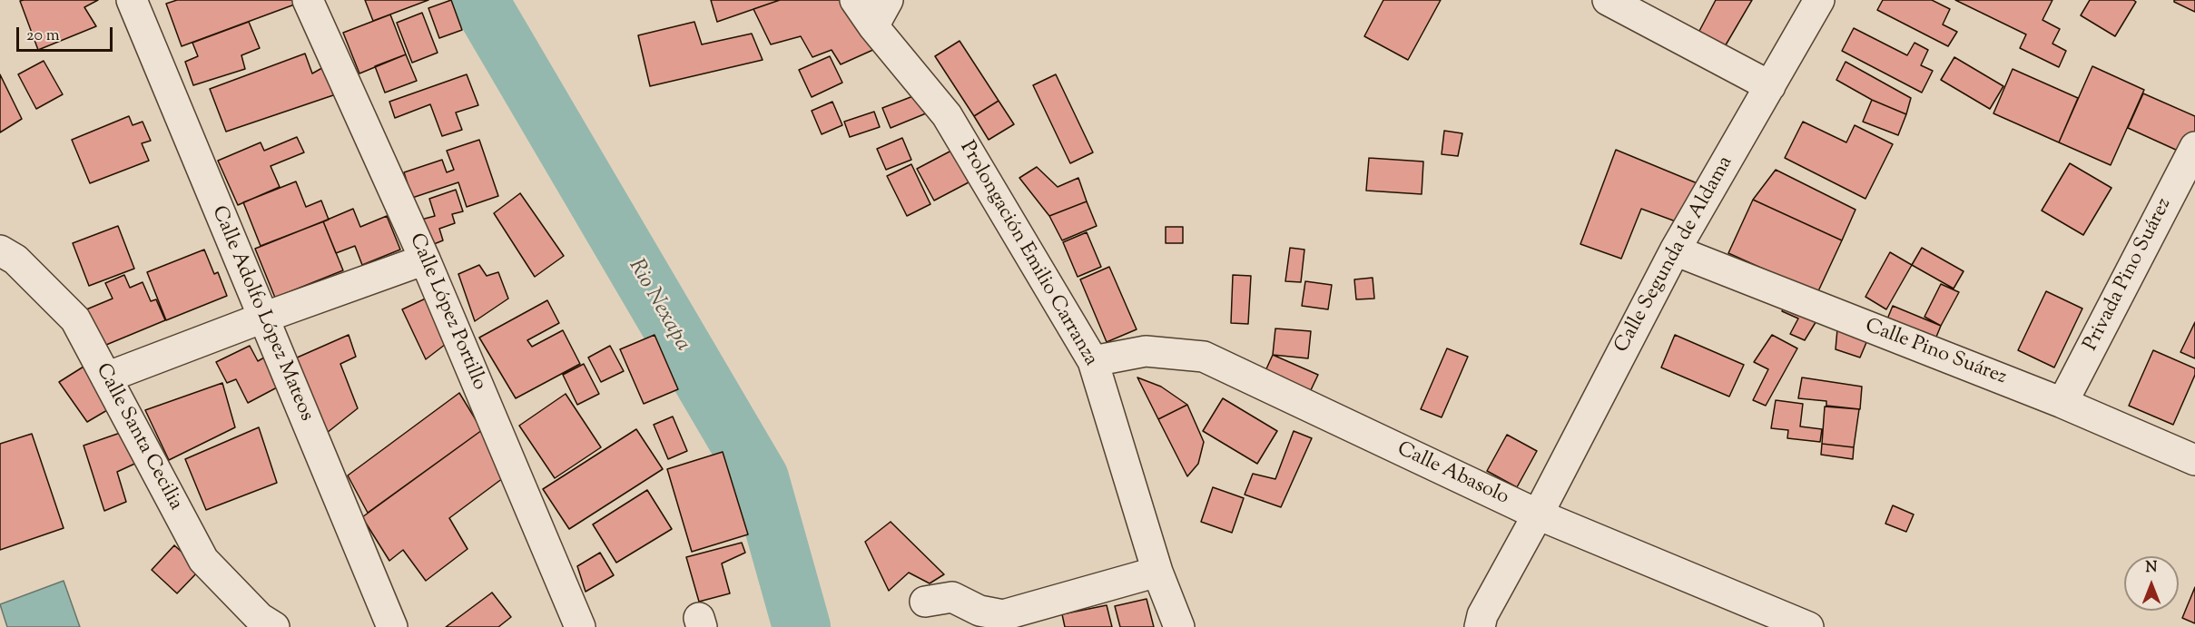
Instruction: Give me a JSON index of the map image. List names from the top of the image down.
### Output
{
  "streets": {
    "street": [
      "Prolongación Emilio Carranza",
      "Calle Segunda de Aldama",
      "Privada Pino Suárez",
      "Calle López Portillo",
      "Calle Adolfo López Mateos",
      "Calle Pino Suárez",
      "Calle Santa Cecilia",
      "Calle Abasolo"
    ]
  },
  "crossings": [
    ["Prolongación Emilio Carranza", "Calle Abasolo"],
    ["Calle Segunda de Aldama", "Calle Pino Suárez"],
    ["Calle Segunda de Aldama", "Calle Abasolo"],
    ["Privada Pino Suárez", "Calle Pino Suárez"]
  ],
  "water": ["Rio Nexapa"],
  "scale_bar": "20 m",
  "north": "top"
}
